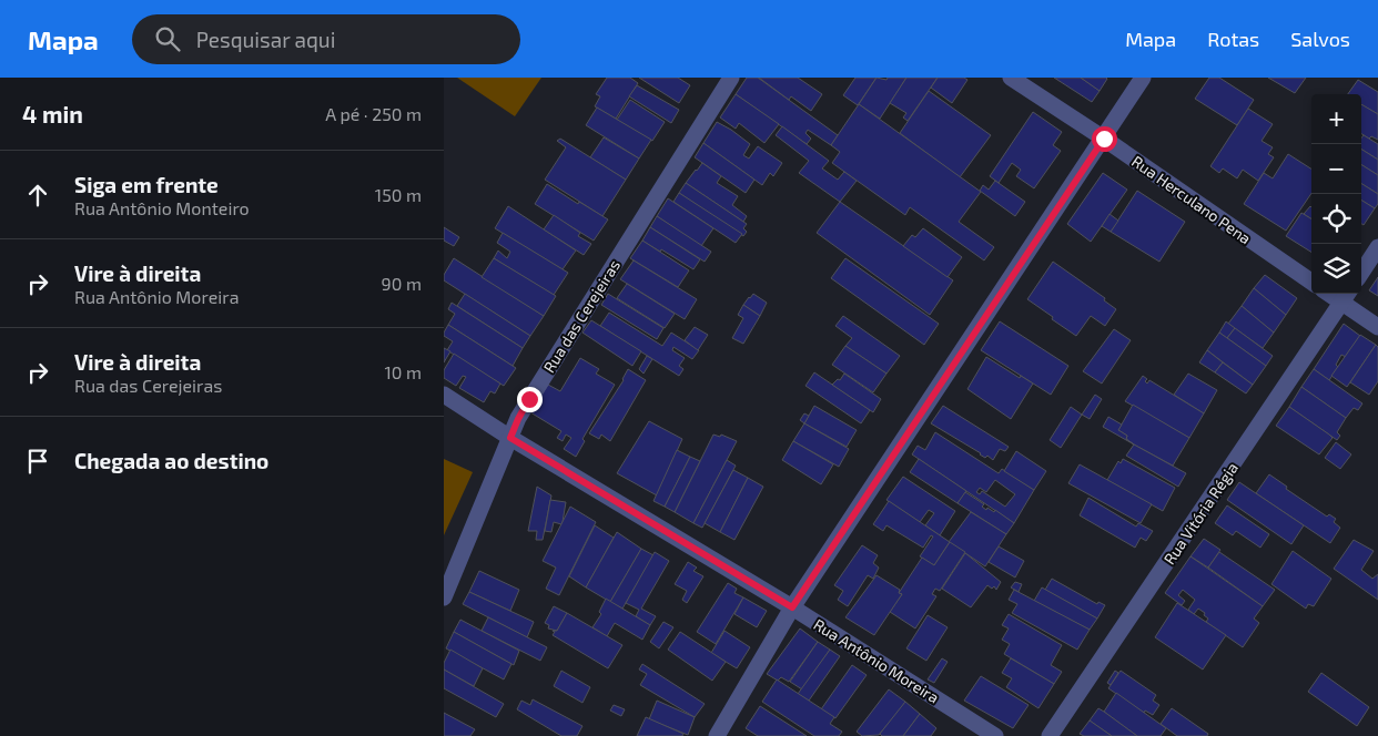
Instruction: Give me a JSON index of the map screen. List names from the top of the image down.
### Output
{
  "streets": {
    "street": [
      "Rua Herculano Pena",
      "Rua das Cerejeiras",
      "Rua Vitória Régia",
      "Rua Antônio Moreira"
    ]
  },
  "crossings": [
    ["Rua das Cerejeiras", "Rua Antônio Moreira"]
  ],
  "page": {
    "header": "Mapa",
    "search": "Pesquisar aqui",
    "nav": ["Mapa", "Rotas", "Salvos"],
    "heading": ["4 min", "A pé · 250 m"],
    "map_buttons": ["+", "−"],
    "list": [
      ["Siga em frente", "Rua Antônio Monteiro", "150 m"],
      ["Vire à direita", "Rua Antônio Moreira", "90 m"],
      ["Vire à direita", "Rua das Cerejeiras", "10 m"],
      "Chegada ao destino"
    ]
  }
}
